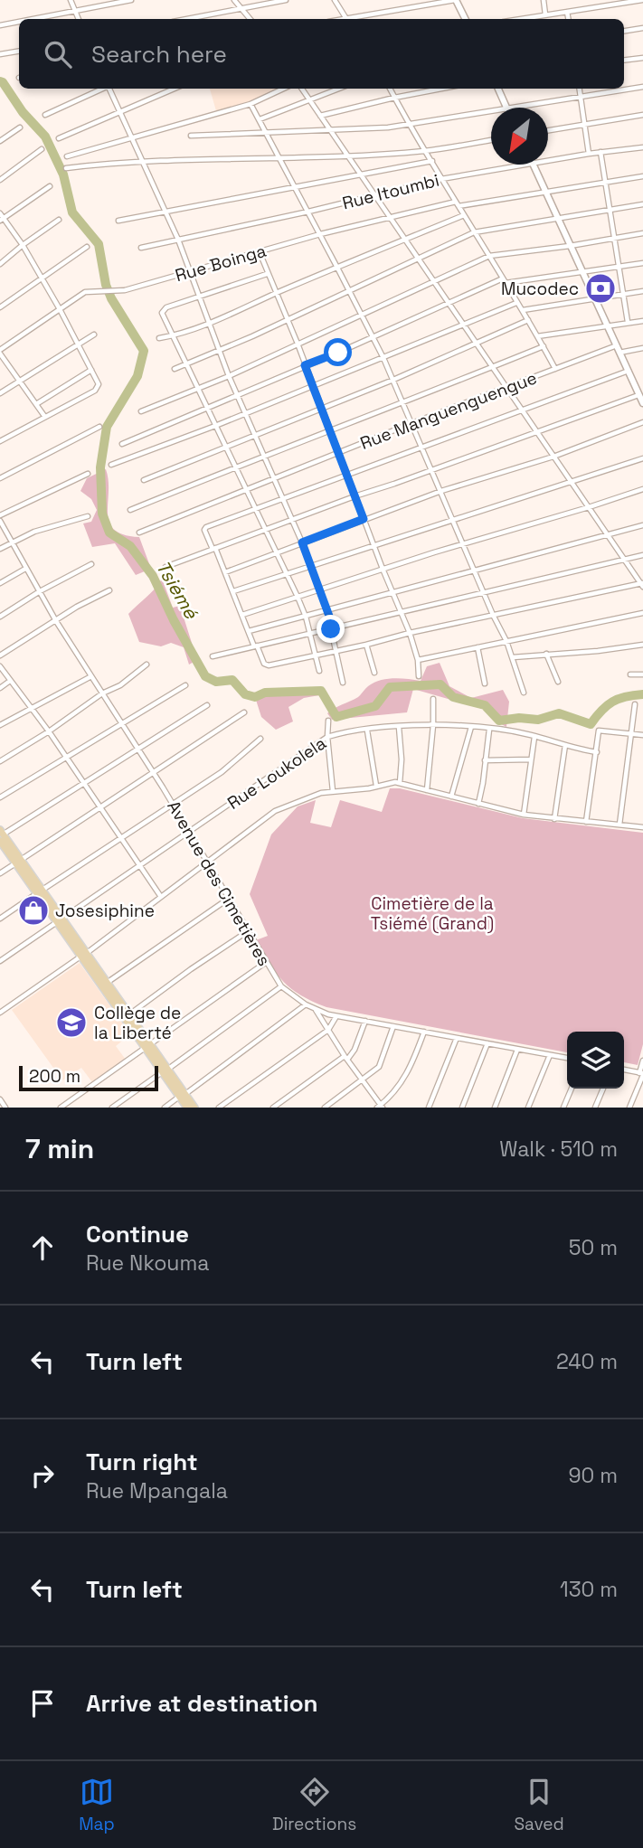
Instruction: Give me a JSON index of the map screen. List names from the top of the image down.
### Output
{
  "streets": {
    "street": [
      "Rue Itoumbi",
      "Rue Boinga",
      "Rue Manguenguengue",
      "Rue Loukolela",
      "Avenue des Cimetières"
    ]
  },
  "crossings": [
    ["Rue Loukolela", "Avenue des Cimetières"]
  ],
  "water": ["Tsiémé"],
  "parks": ["Cimetière de la Tsiémé (Grand)"],
  "places": {
    "bank": ["Mucodec"],
    "shop": ["Josesiphine"],
    "school or university": ["Collège de la Liberté"]
  },
  "scale_bar": "200 m",
  "north": "bottom left",
  "page": {
    "search": "Search here",
    "scale": "200 m",
    "heading": ["7 min", "Walk · 510 m"],
    "list": [
      ["Continue", "Rue Nkouma", "50 m"],
      ["Turn left", "240 m"],
      ["Turn right", "Rue Mpangala", "90 m"],
      ["Turn left", "130 m"],
      "Arrive at destination"
    ],
    "nav": ["Map", "Directions", "Saved"]
  }
}
